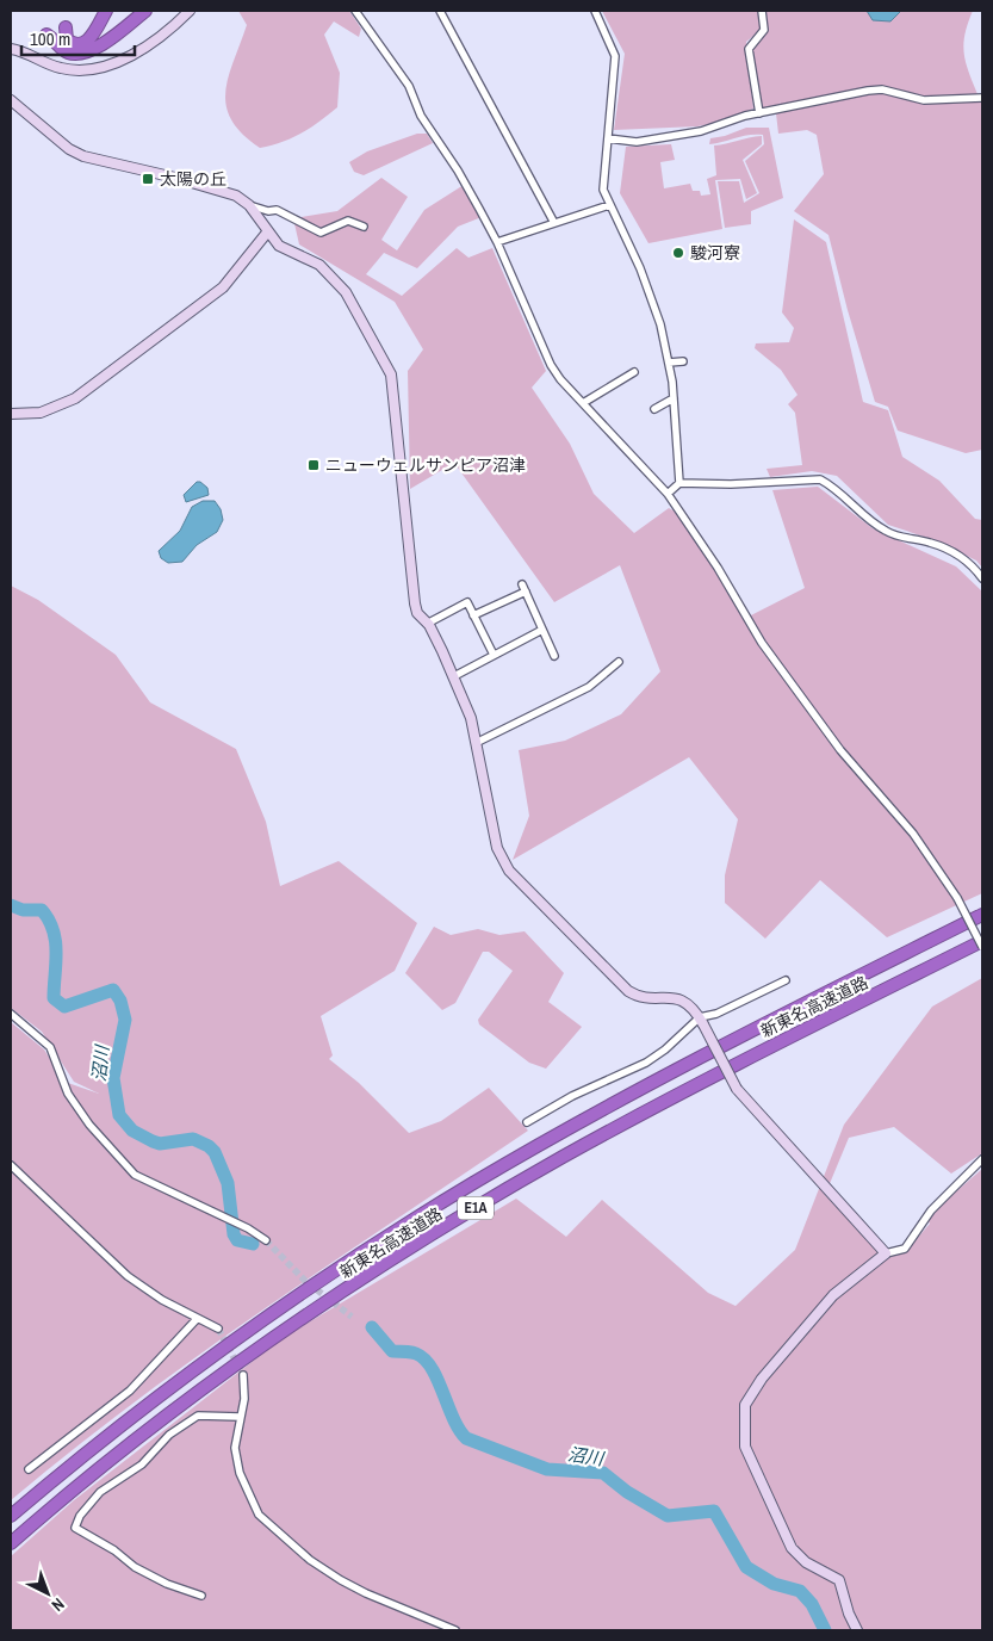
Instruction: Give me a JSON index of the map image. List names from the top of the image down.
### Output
{
  "streets": {
    "highway": ["新東名高速道路", "E1A"]
  },
  "water": ["沼川"],
  "places": {
    "transit": ["太陽の丘", "ニューウェルサンピア沼津"],
    "other": ["駿河寮"]
  },
  "scale_bar": "100 m",
  "north": "bottom right"
}
